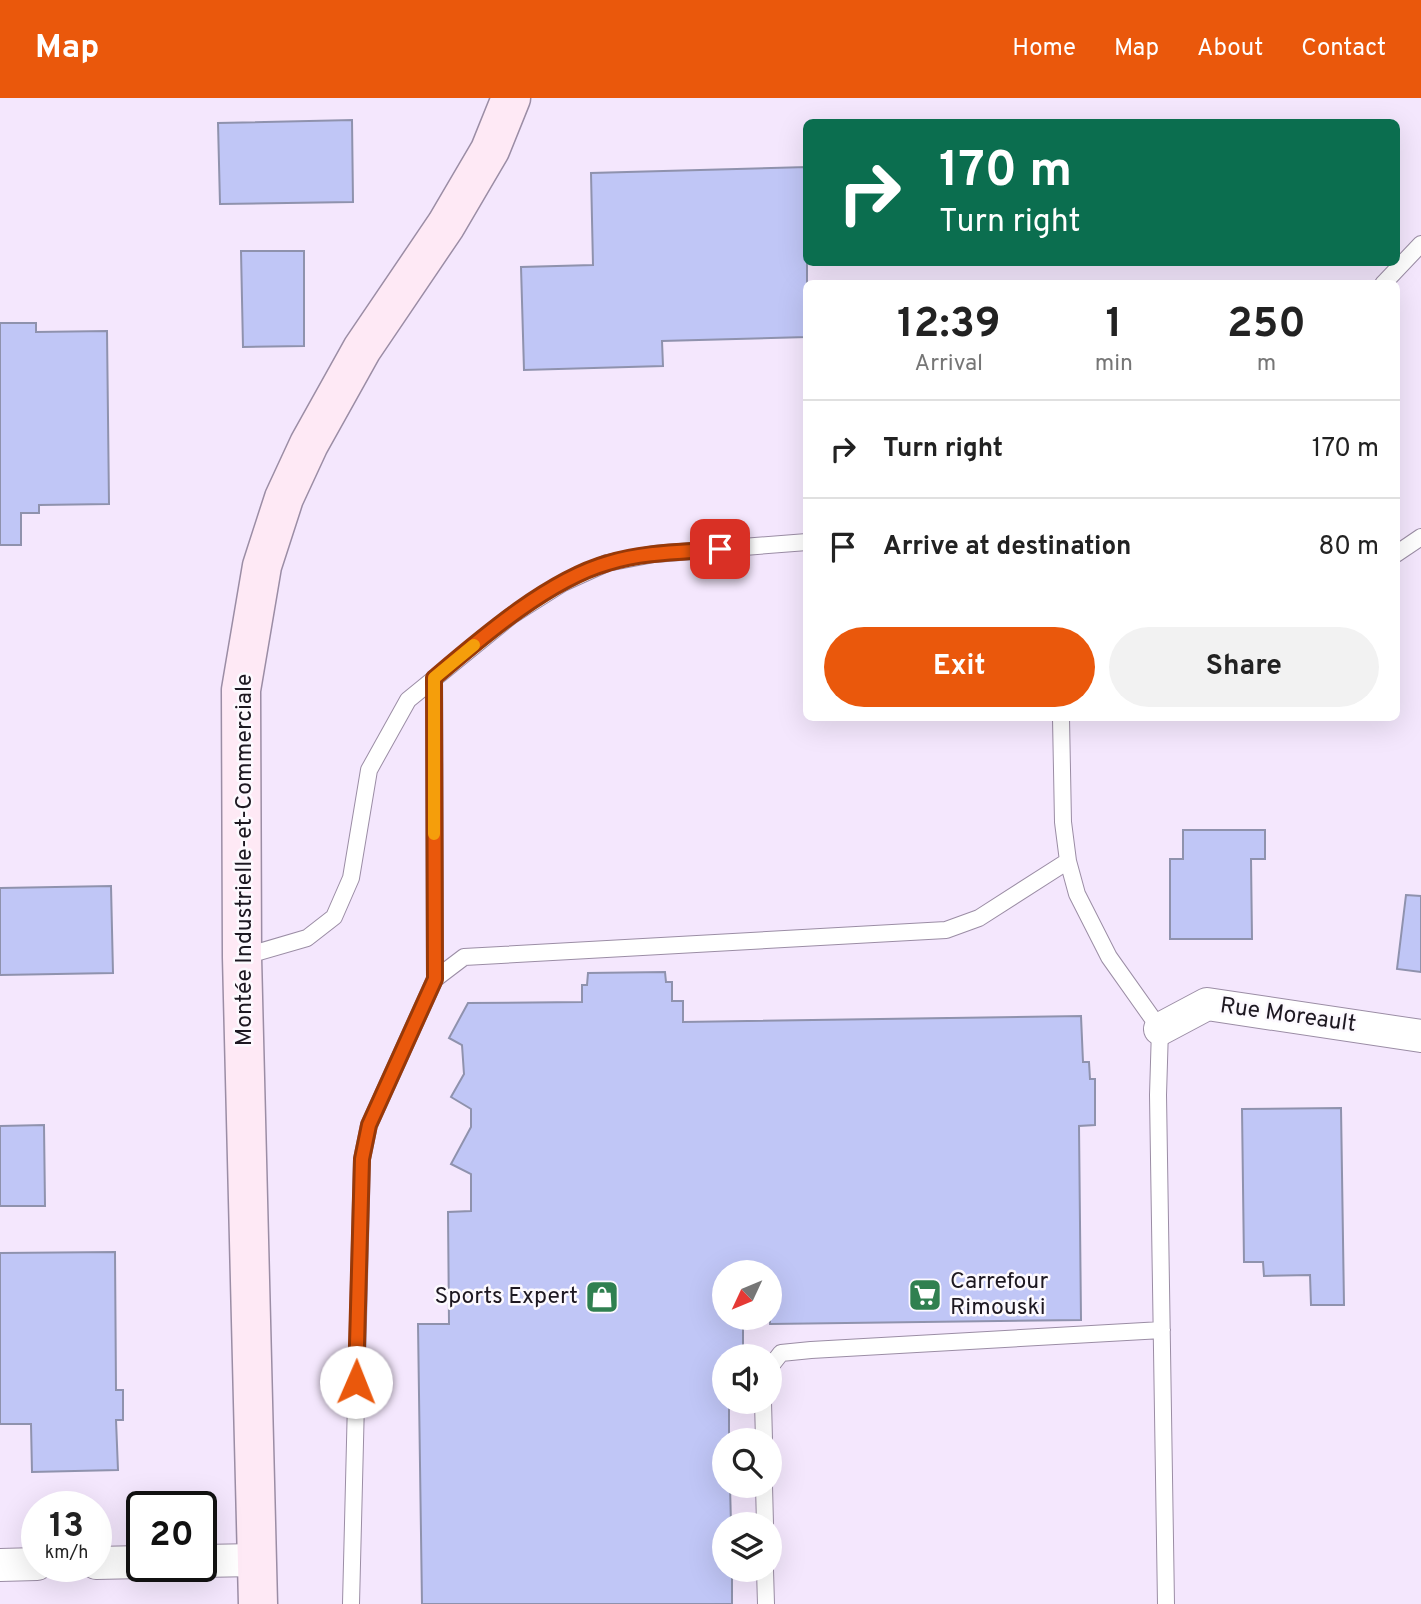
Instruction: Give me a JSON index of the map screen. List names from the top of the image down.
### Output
{
  "streets": {
    "main road": ["Montée Industrielle-et-Commerciale"],
    "street": ["Rue Moreault"]
  },
  "places": {
    "supermarket": ["Carrefour Rimouski"],
    "shop": ["Sports Expert"]
  },
  "north": "bottom left",
  "page": {
    "header": "Map",
    "nav": [
      "Home",
      "Map",
      "About",
      "Contact"
    ],
    "turn": ["170 m", "Turn right"],
    "eta": [
      "12:39",
      "Arrival",
      "1",
      "min",
      "250",
      "m"
    ],
    "list": [
      {
        "name": "Turn right",
        "value": "170 m"
      },
      {
        "name": "Arrive at destination",
        "value": "80 m"
      }
    ],
    "buttons": ["Exit", "Share"],
    "speed": "13 km/h",
    "limit": "20"
  }
}
